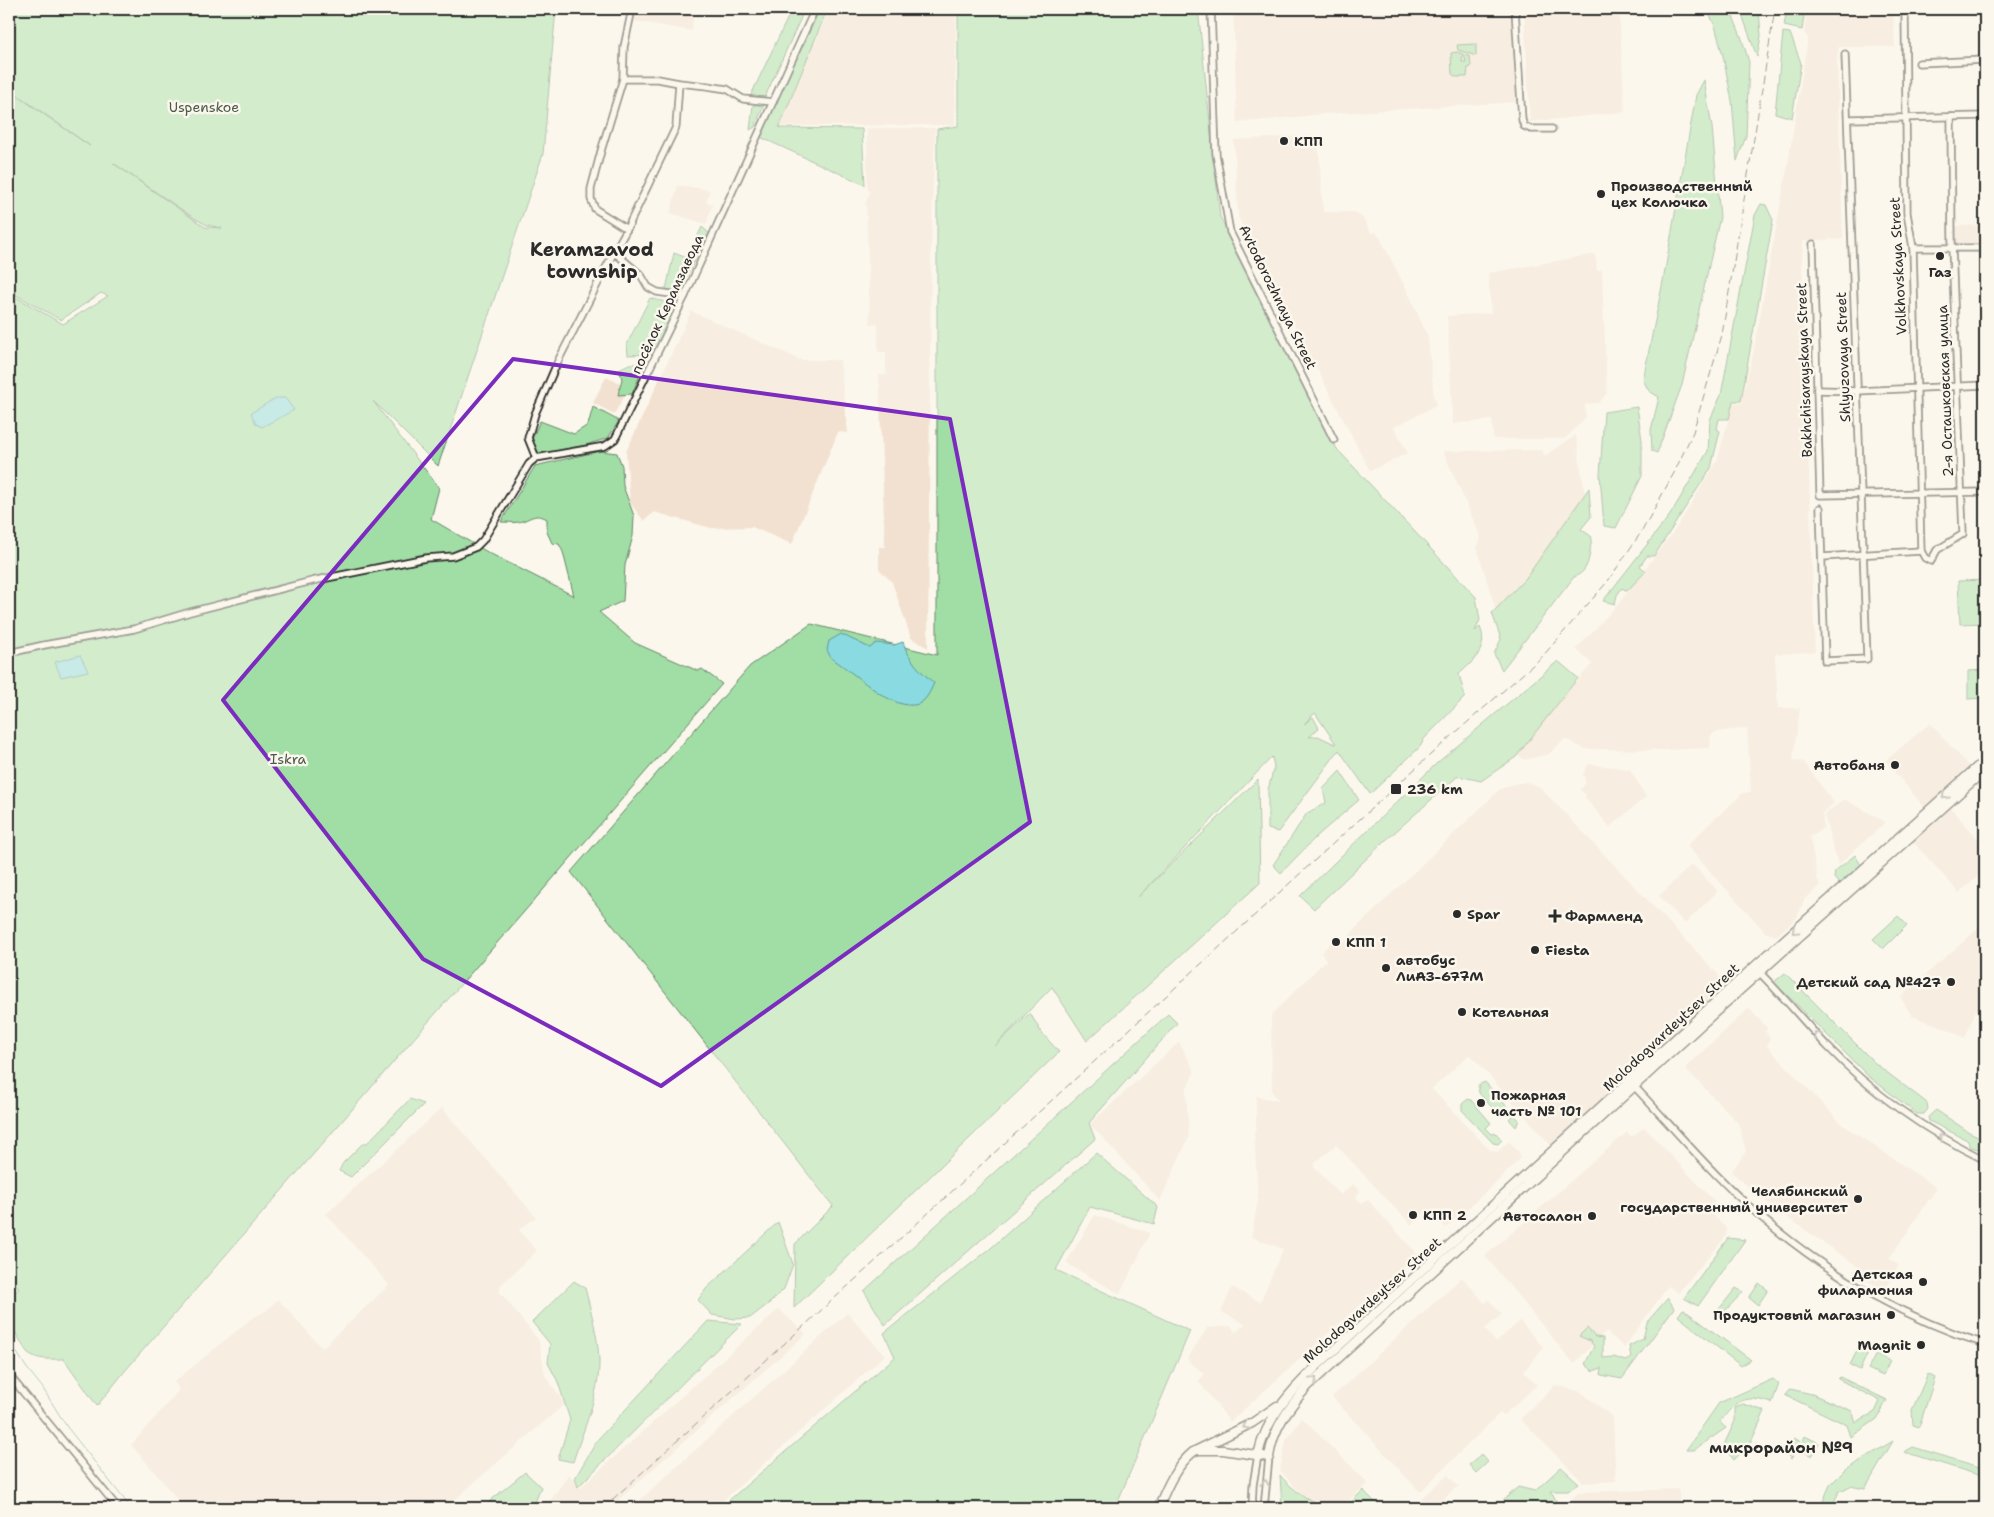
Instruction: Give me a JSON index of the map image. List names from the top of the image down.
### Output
{
  "streets": {
    "main road": ["Molodogvardeytsev Street"],
    "street": [
      "Volkhovskaya Street",
      "Avtodorozhnaya Street",
      "посёлок Керамзавода",
      "Shlyuzovaya Street",
      "Bakhchisarayskaya Street",
      "2-я Осташковская улица"
    ]
  },
  "crossings": [
    ["Volkhovskaya Street", "2-я Осташковская улица"],
    ["Shlyuzovaya Street", "Bakhchisarayskaya Street"]
  ],
  "districts": ["Keramzavod township", "микрорайон №9"],
  "parks": ["Uspenskoe", "Iskra"],
  "places": {
    "other": [
      "КПП",
      "Производственный цех Колючка",
      "Газ",
      "Автобаня",
      "Spar",
      "КПП 1",
      "Fiesta",
      "автобус ЛиАЗ-677М",
      "Детский сад №427",
      "Котельная",
      "Пожарная часть № 101",
      "Челябинский государственный университет",
      "КПП 2",
      "Автосалон",
      "Детская филармония",
      "Продуктовый магазин",
      "Magnit"
    ],
    "transit": ["236 km"],
    "health": ["Фармленд"]
  }
}
